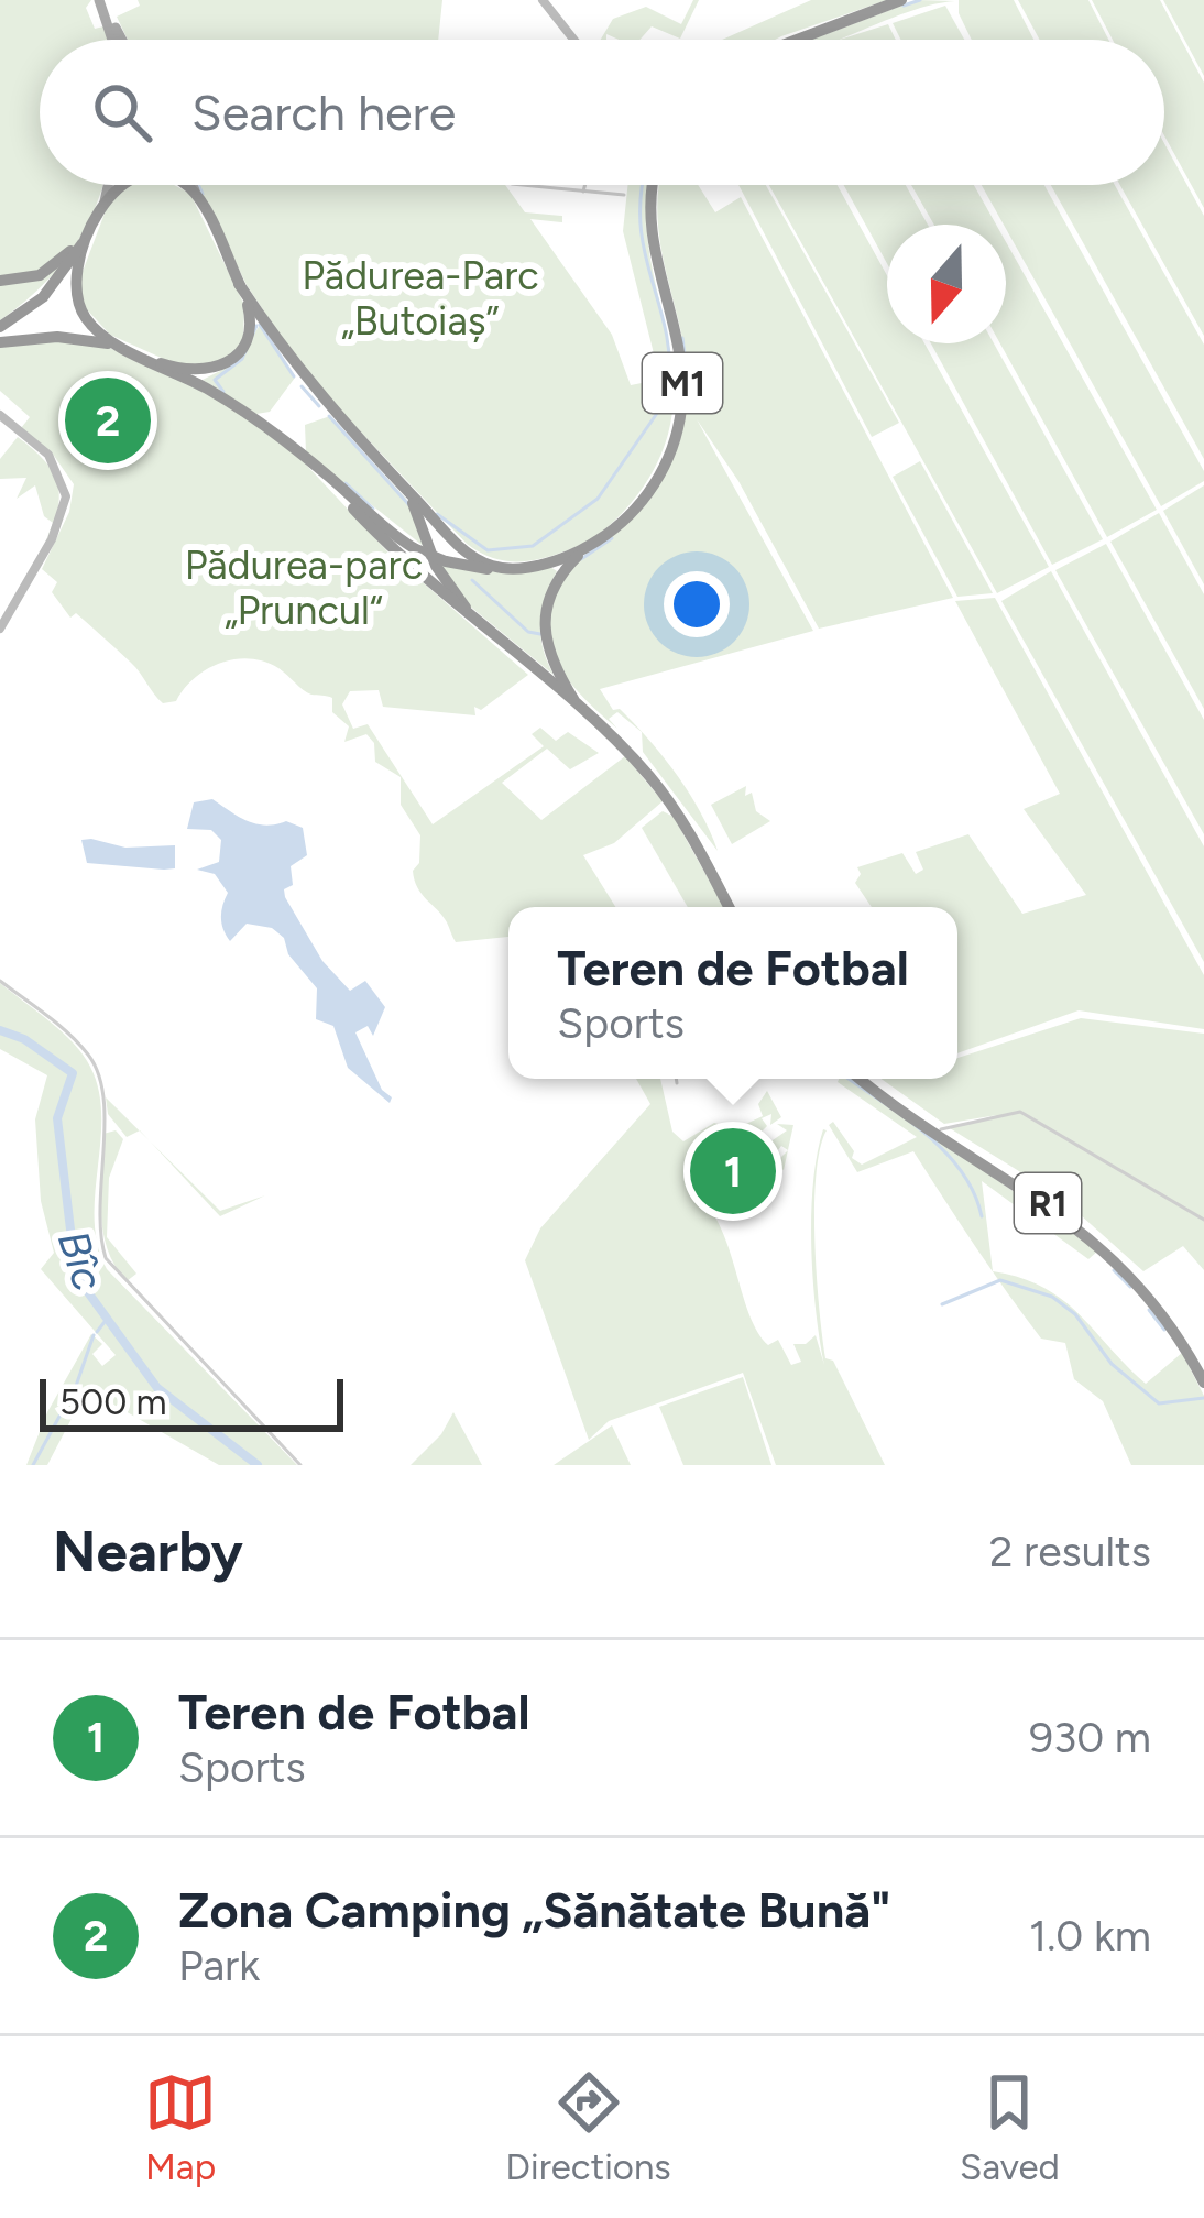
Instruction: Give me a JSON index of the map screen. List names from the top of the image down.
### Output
{
  "streets": {
    "highway": ["M1", "R1"]
  },
  "water": ["Bîc"],
  "parks": ["Pădurea-Parc „Butoiaș”", "Pădurea-parc „Pruncul“"],
  "scale_bar": "500 m",
  "north": "bottom",
  "page": {
    "search": "Search here",
    "pins": ["2", "1"],
    "popup": ["Teren de Fotbal", "Sports"],
    "scale": "500 m",
    "heading": ["Nearby", "2 results"],
    "list": [
      {
        "mark": "1",
        "name": "Teren de Fotbal",
        "note": "Sports",
        "value": "930 m"
      },
      {
        "mark": "2",
        "name": "Zona Camping „Sănătate Bună\"",
        "note": "Park",
        "value": "1.0 km"
      }
    ],
    "nav": ["Map", "Directions", "Saved"]
  }
}
